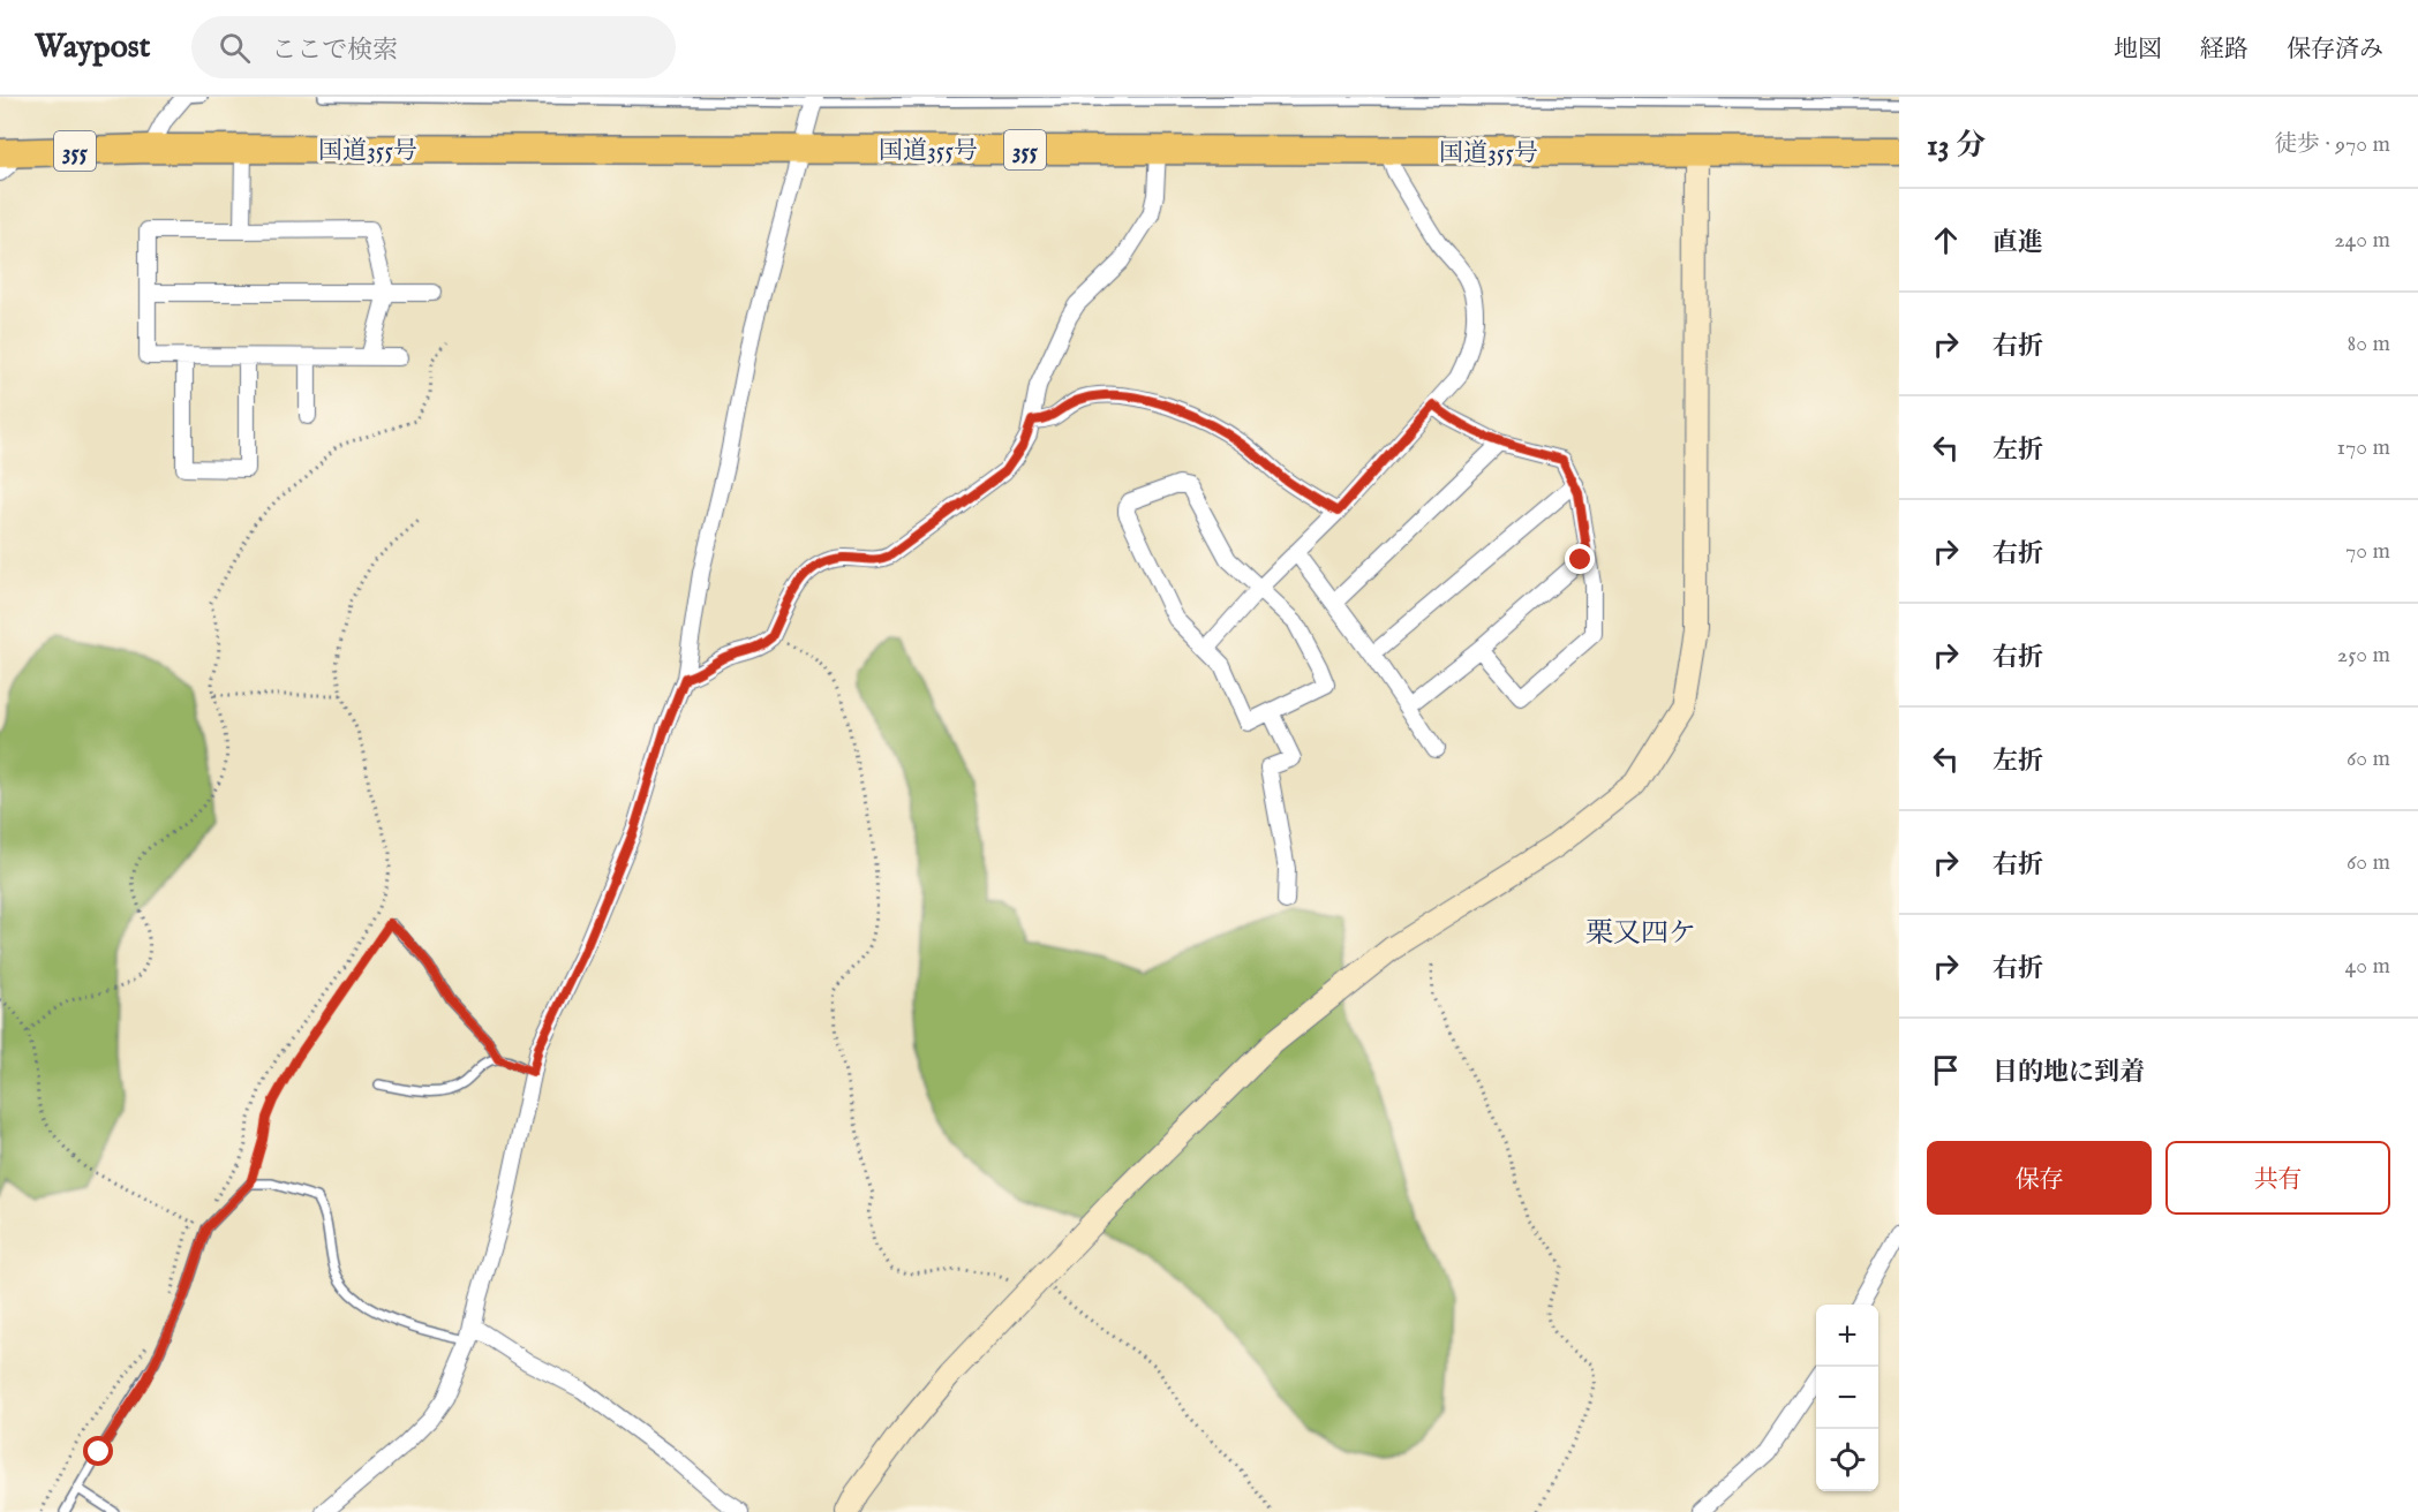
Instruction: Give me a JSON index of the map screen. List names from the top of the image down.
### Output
{
  "streets": {
    "highway": ["国道355号", "355"]
  },
  "districts": ["栗又四ケ"],
  "page": {
    "header": "Waypost",
    "search": "ここで検索",
    "nav": ["地図", "経路", "保存済み"],
    "heading": ["13 分", "徒歩 · 970 m"],
    "list": [
      ["直進", "240 m"],
      ["右折", "80 m"],
      ["左折", "170 m"],
      ["右折", "70 m"],
      ["右折", "250 m"],
      ["左折", "60 m"],
      ["右折", "60 m"],
      ["右折", "40 m"],
      "目的地に到着"
    ],
    "buttons": ["保存", "共有"],
    "map_buttons": ["+", "−"]
  }
}
